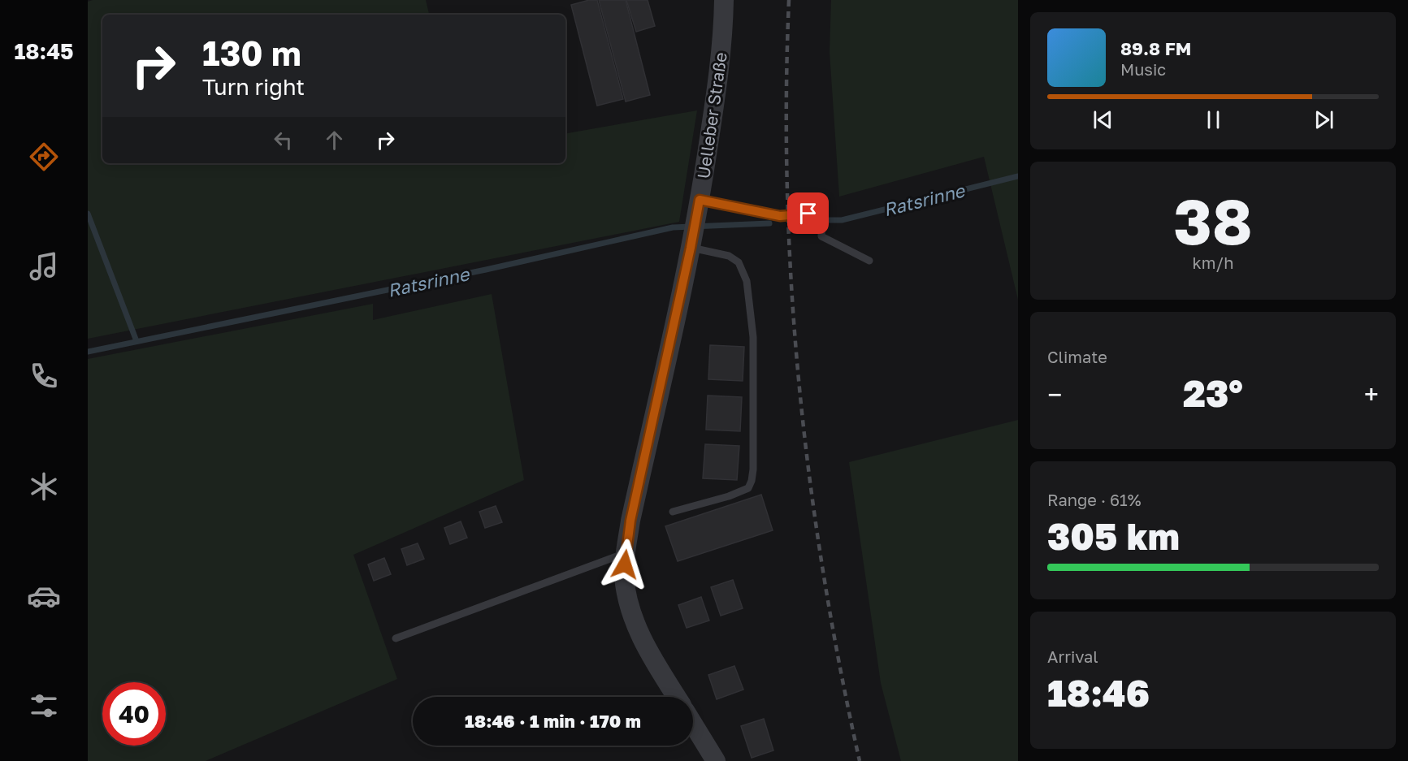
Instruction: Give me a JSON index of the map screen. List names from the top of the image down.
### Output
{
  "streets": {
    "street": ["Uelleber Straße"]
  },
  "water": ["Ratsrinne"],
  "page": {
    "tabs": "18:45",
    "turn": ["130 m", "Turn right"],
    "song": ["89.8 FM", "Music"],
    "tile": [
      ["38", "km/h"],
      "Climate",
      ["Range · 61%", "305 km"],
      ["Arrival", "18:46"]
    ],
    "heat": ["−", "23°", "+"],
    "limit": "40",
    "trip": "18:46 · 1 min · 170 m"
  }
}
